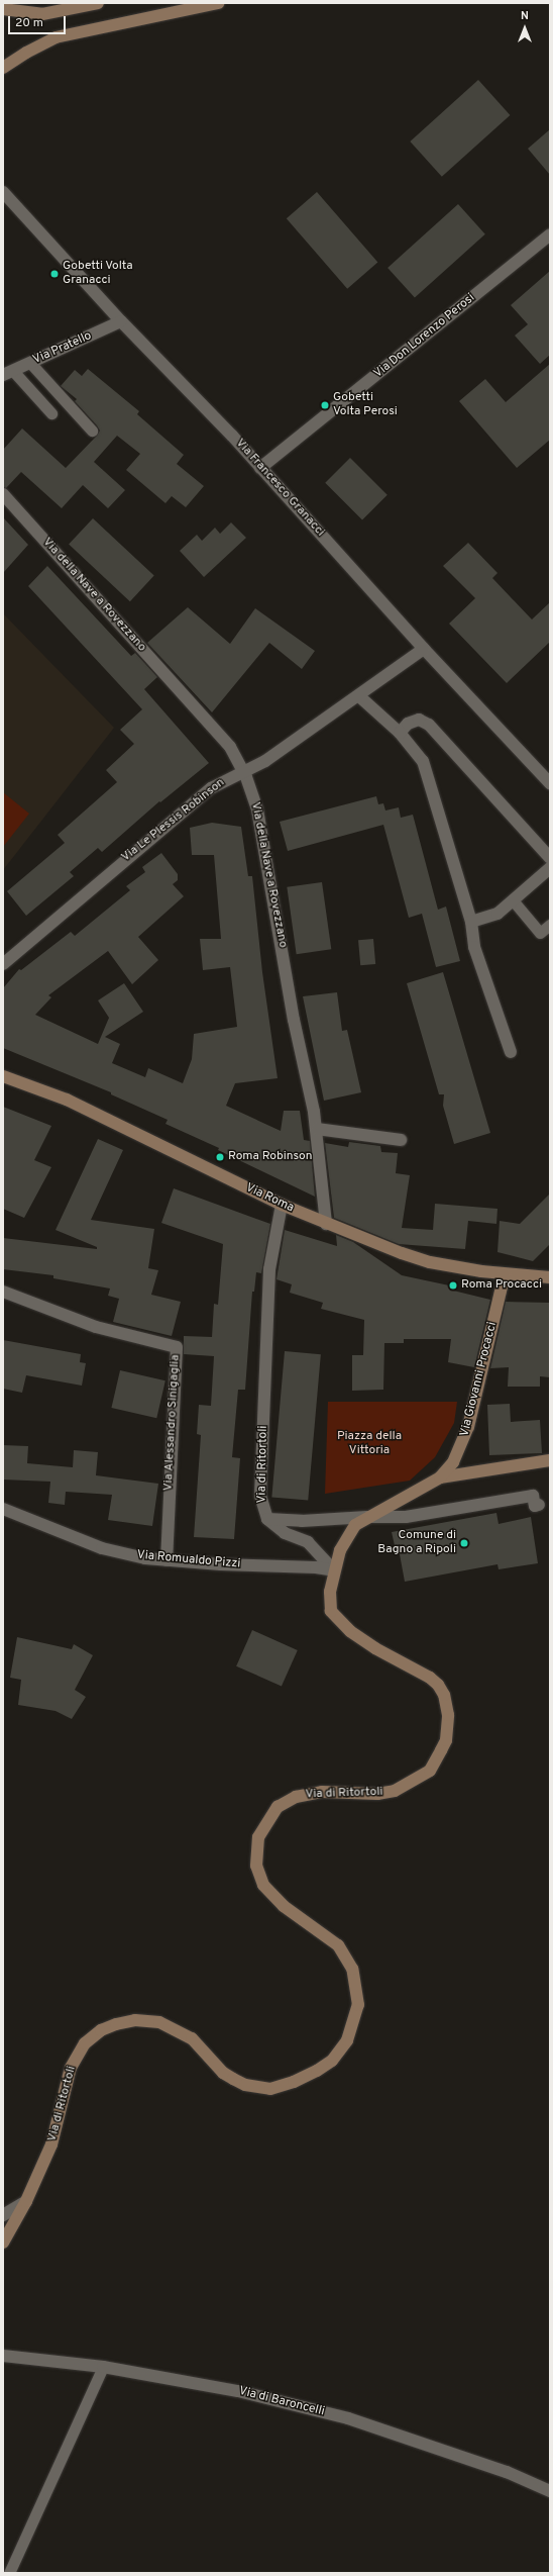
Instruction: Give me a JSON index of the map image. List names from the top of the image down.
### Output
{
  "streets": {
    "street": [
      "Via Don Lorenzo Perosi",
      "Via Pratello",
      "Via Francesco Granacci",
      "Via della Nave a Rovezzano",
      "Via Le Plessis Robinson",
      "Via Roma",
      "Via Giovanni Procacci",
      "Via Alessandro Sinigaglia",
      "Via di Ritortoli",
      "Via Romualdo Pizzi",
      "Via di Baroncelli"
    ]
  },
  "crossings": [
    ["Via Don Lorenzo Perosi", "Via Francesco Granacci"],
    ["Via Pratello", "Via Francesco Granacci"],
    ["Via Francesco Granacci", "Via Le Plessis Robinson"],
    ["Via della Nave a Rovezzano", "Via Le Plessis Robinson"],
    ["Via della Nave a Rovezzano", "Via Roma"],
    ["Via Roma", "Via Giovanni Procacci"],
    ["Via Roma", "Via di Ritortoli"],
    ["Via Alessandro Sinigaglia", "Via Romualdo Pizzi"],
    ["Via di Ritortoli", "Via Romualdo Pizzi"]
  ],
  "parks": ["Piazza della Vittoria"],
  "places": [
    "Gobetti Volta Granacci",
    "Gobetti Volta Perosi",
    "Roma Robinson",
    "Roma Procacci",
    "Comune di Bagno a Ripoli"
  ],
  "scale_bar": "20 m",
  "north": "top"
}
